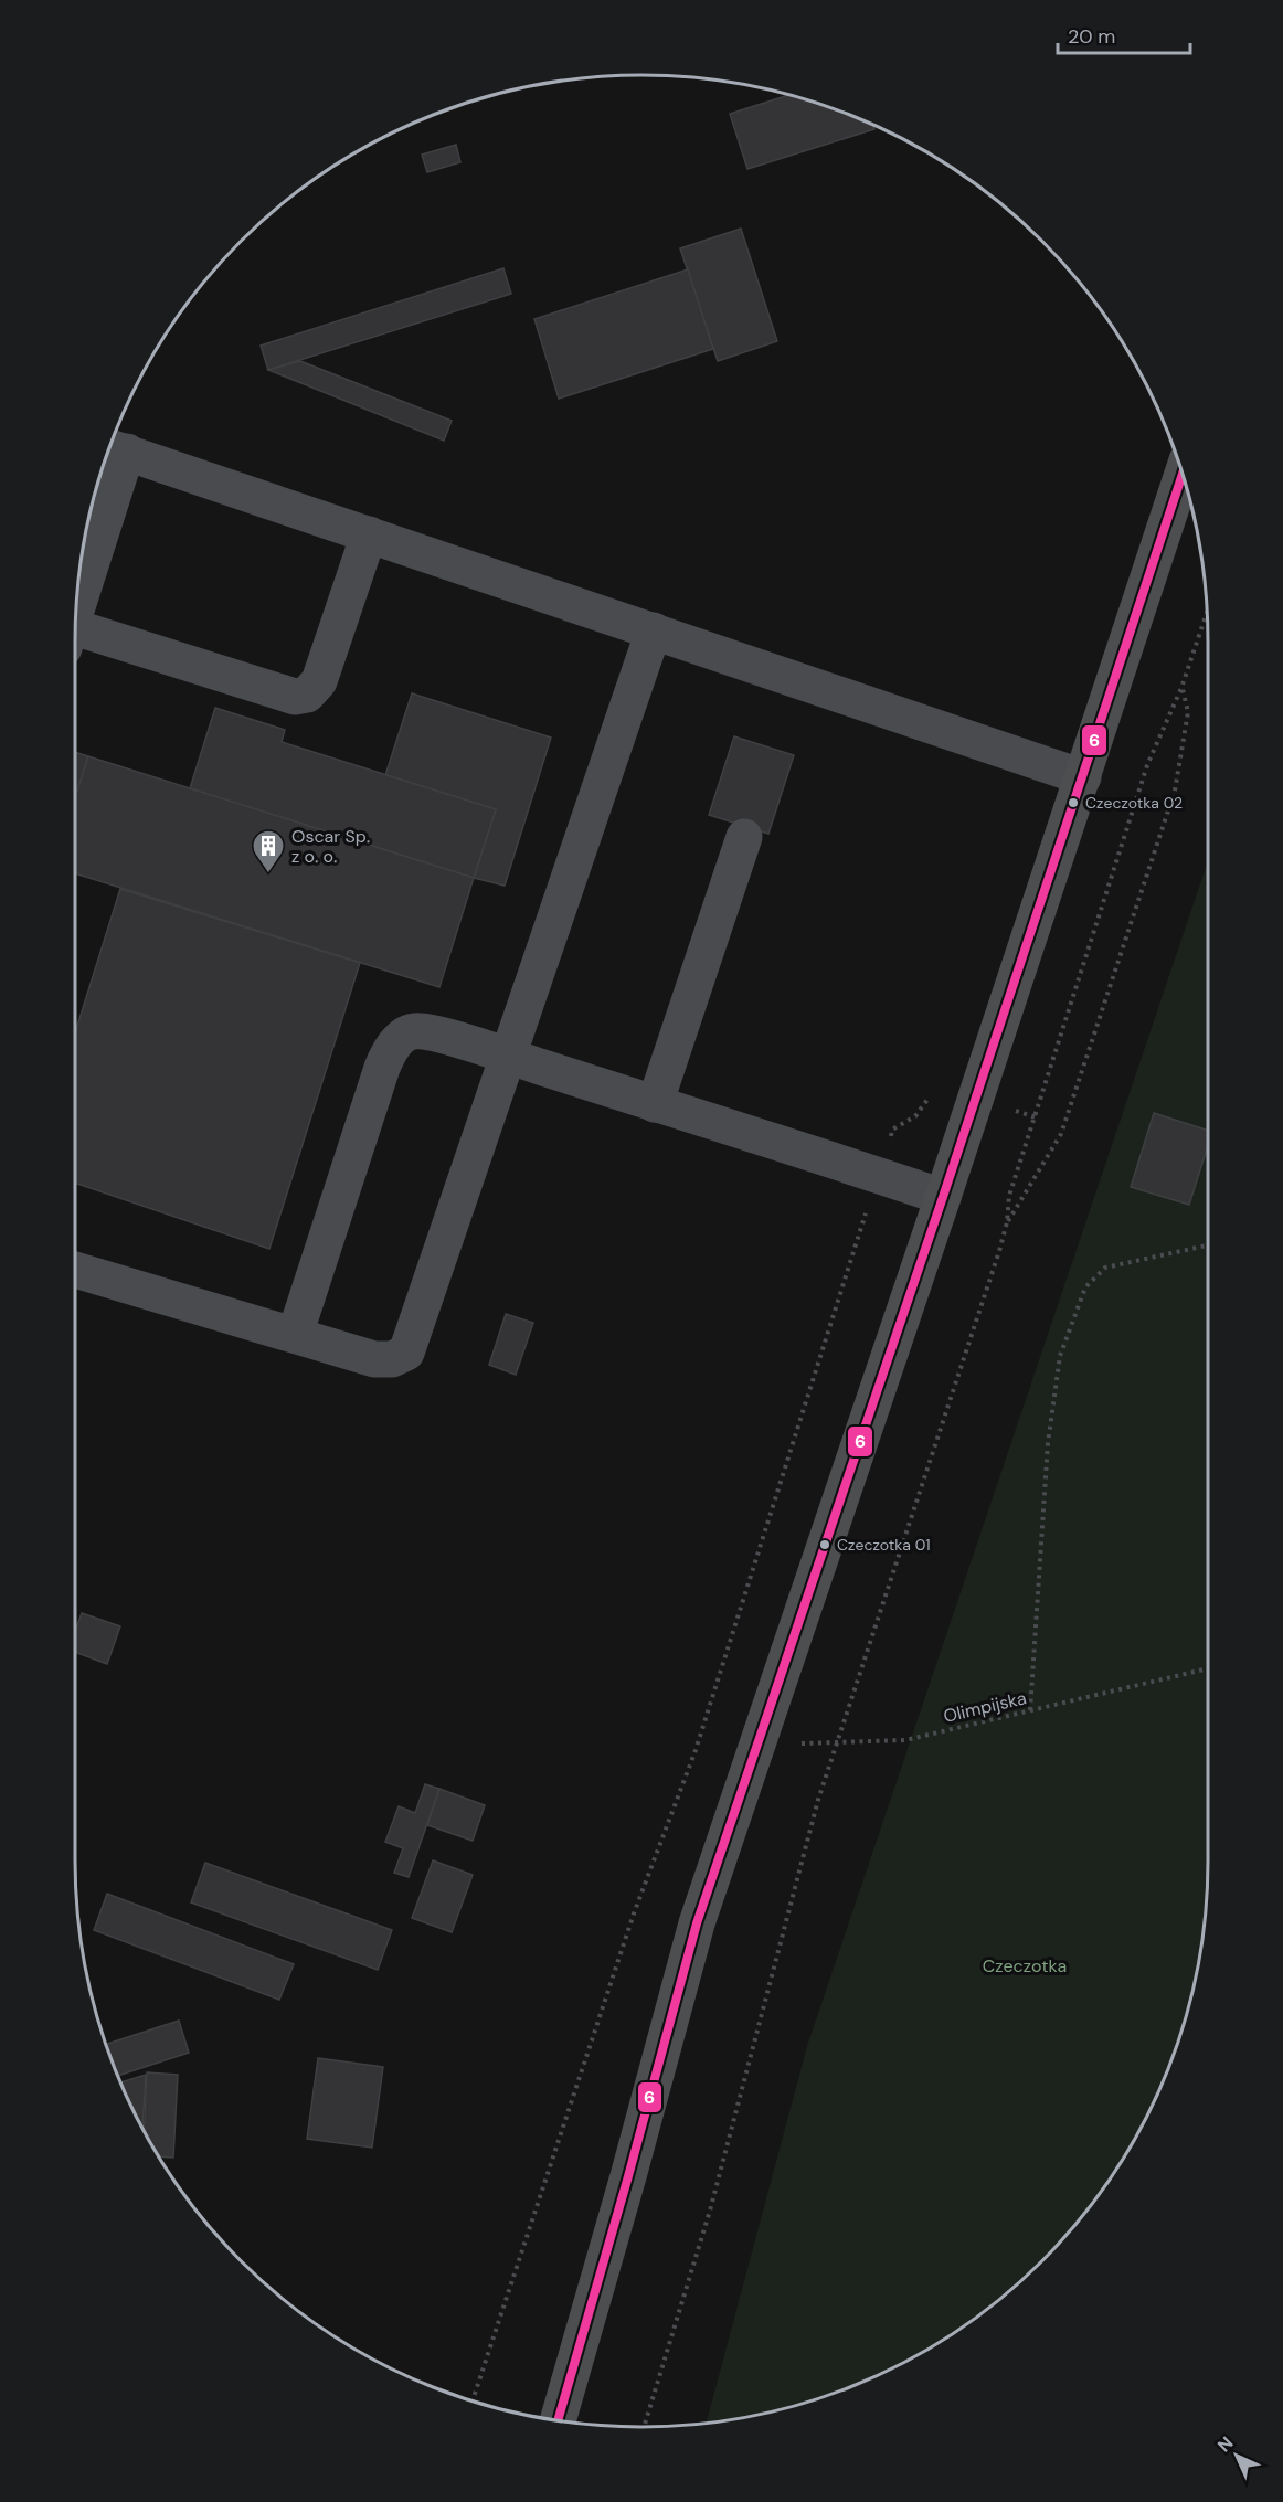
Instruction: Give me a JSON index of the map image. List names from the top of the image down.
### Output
{
  "streets": {
    "path": ["Olimpijska"]
  },
  "parks": ["Czeczotka"],
  "places": {
    "other": ["Czeczotka 02", "Czeczotka 01"],
    "building": ["Oscar Sp. z o. o."]
  },
  "lines": ["transit line 6"],
  "scale_bar": "20 m",
  "north": "top left"
}
